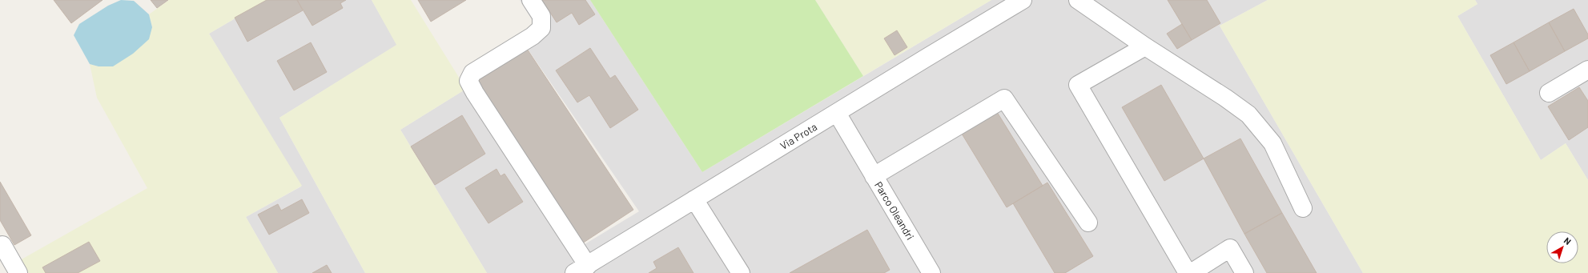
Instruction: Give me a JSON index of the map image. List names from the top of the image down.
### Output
{
  "streets": {
    "street": ["Via Prota", "Parco Oleandri"]
  },
  "crossings": [
    ["Via Prota", "Parco Oleandri"]
  ],
  "north": "top right"
}
